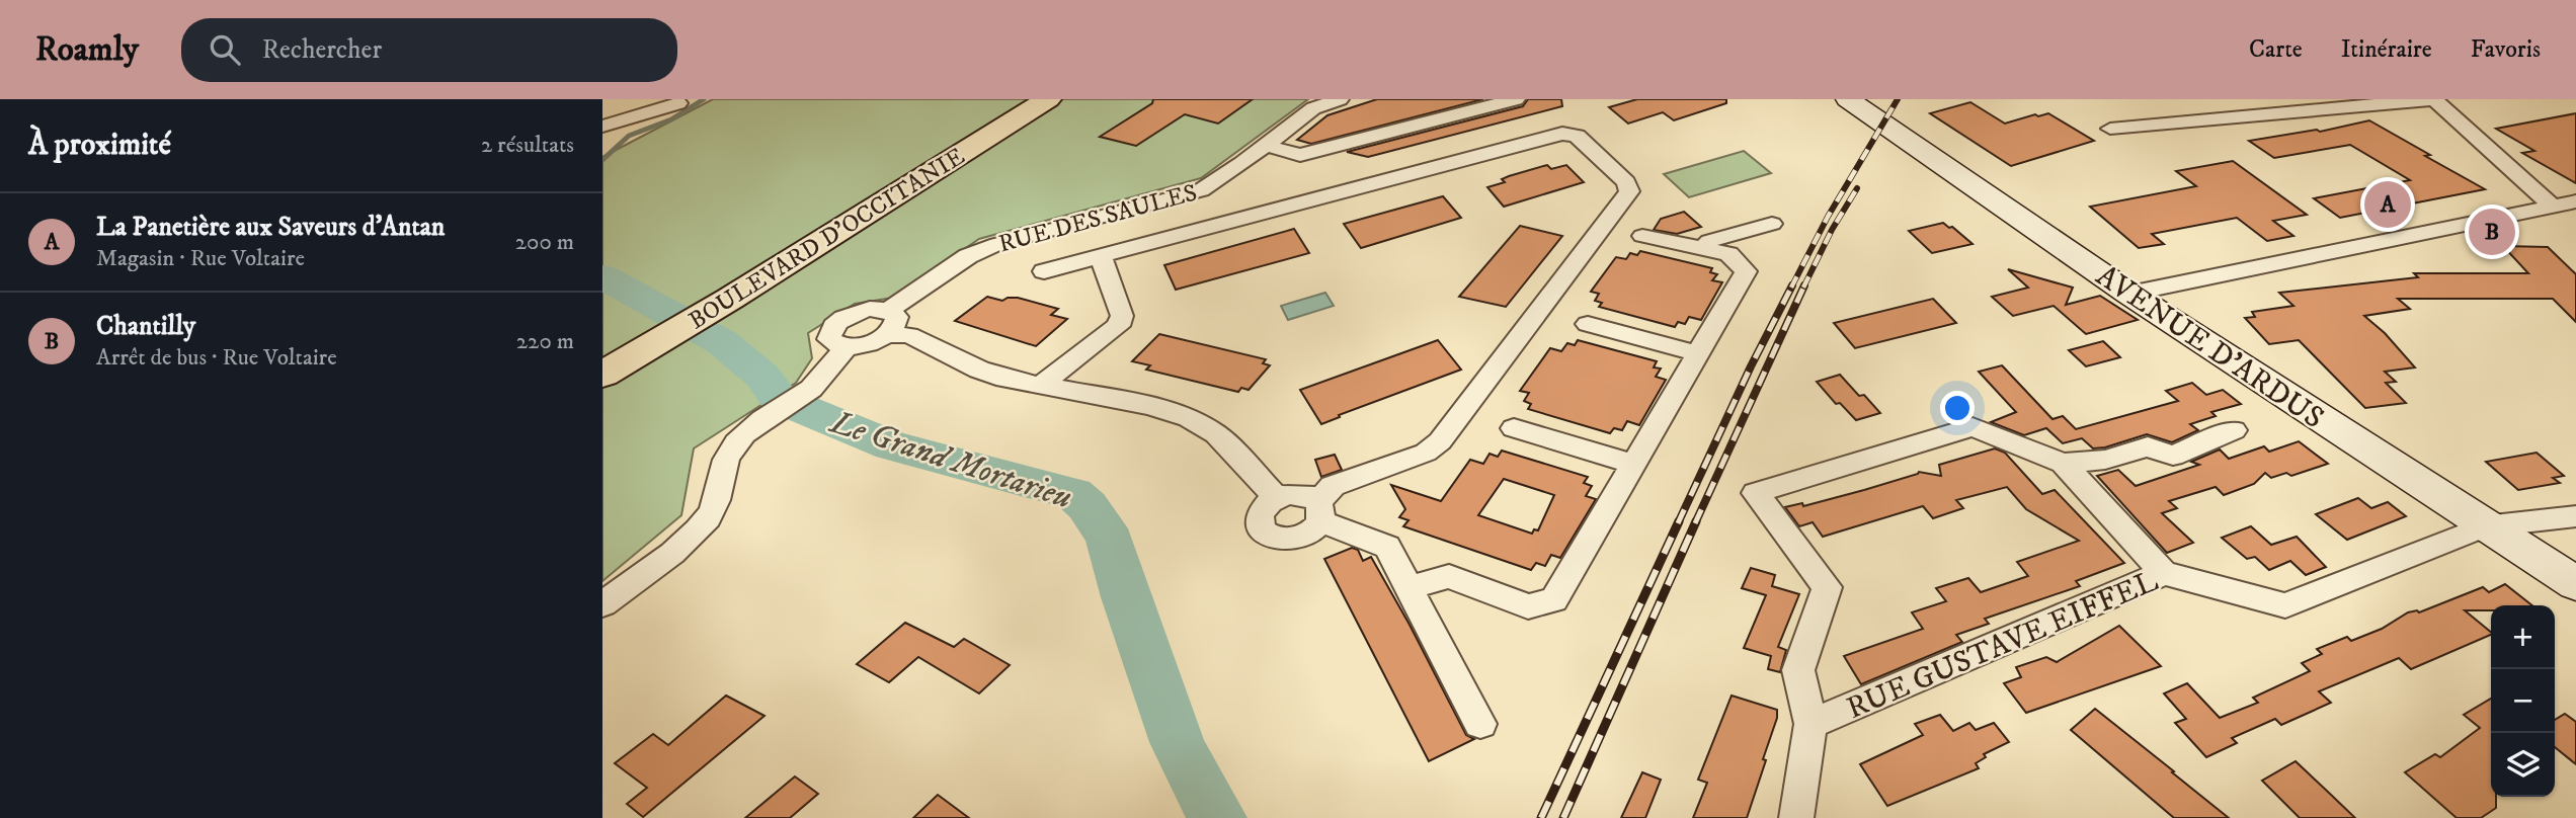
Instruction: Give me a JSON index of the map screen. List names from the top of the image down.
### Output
{
  "streets": {
    "main road": ["BOULEVARD D'OCCITANIE", "AVENUE D'ARDUS"],
    "street": ["RUE DES SAULES", "RUE GUSTAVE EIFFEL"]
  },
  "crossings": [
    ["AVENUE D'ARDUS", "RUE GUSTAVE EIFFEL"]
  ],
  "water": ["Le Grand Mortarieu"],
  "page": {
    "header": "Roamly",
    "search": "Rechercher",
    "nav": ["Carte", "Itinéraire", "Favoris"],
    "heading": ["À proximité", "2 résultats"],
    "pins": ["A", "B"],
    "list": [
      {
        "mark": "A",
        "name": "La Panetière aux Saveurs d'Antan",
        "note": "Magasin · Rue Voltaire",
        "value": "200 m"
      },
      {
        "mark": "B",
        "name": "Chantilly",
        "note": "Arrêt de bus · Rue Voltaire",
        "value": "220 m"
      }
    ],
    "map_buttons": ["+", "−"]
  }
}
